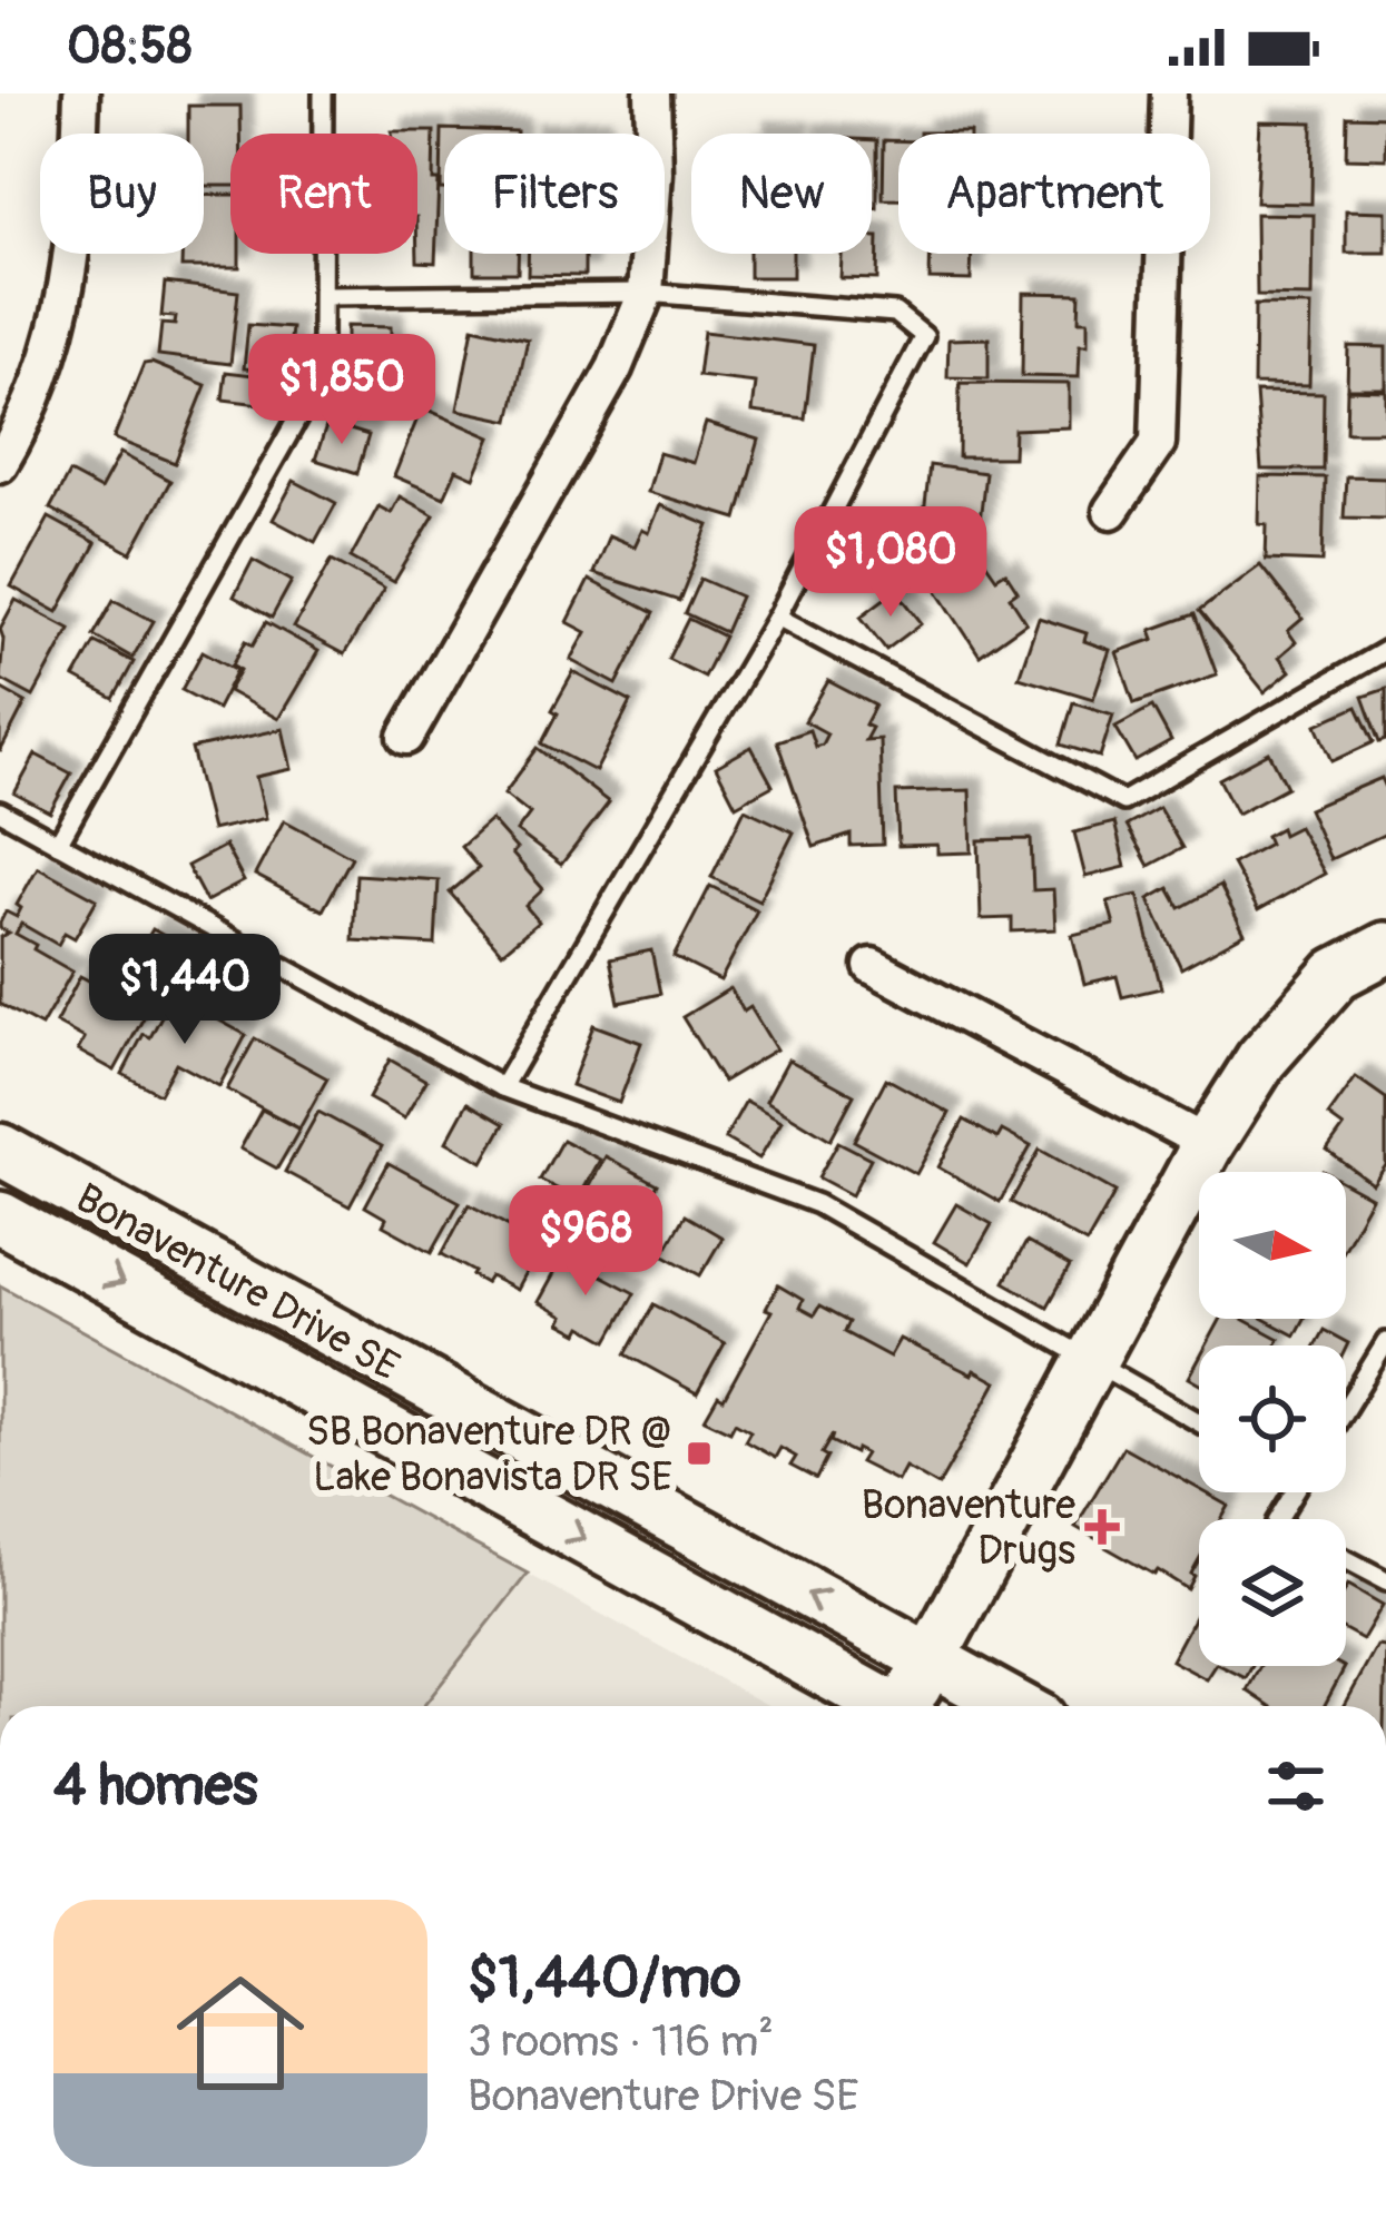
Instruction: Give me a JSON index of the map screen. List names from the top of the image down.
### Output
{
  "streets": {
    "street": ["Bonaventure Drive SE"]
  },
  "places": {
    "transit": ["SB Bonaventure DR @ Lake Bonavista DR SE"],
    "health": ["Bonaventure Drugs"]
  },
  "north": "right",
  "page": {
    "status": "08:58",
    "chip": [
      "Buy",
      "Rent",
      "Filters",
      "New",
      "Apartment"
    ],
    "price": [
      "$1,850",
      "$1,080",
      "$1,440",
      "$968"
    ],
    "heading": "4 homes",
    "list": [
      {
        "name": "$1,440/mo",
        "note": "3 rooms · 116 m² · Bonaventure Drive SE"
      }
    ]
  }
}
